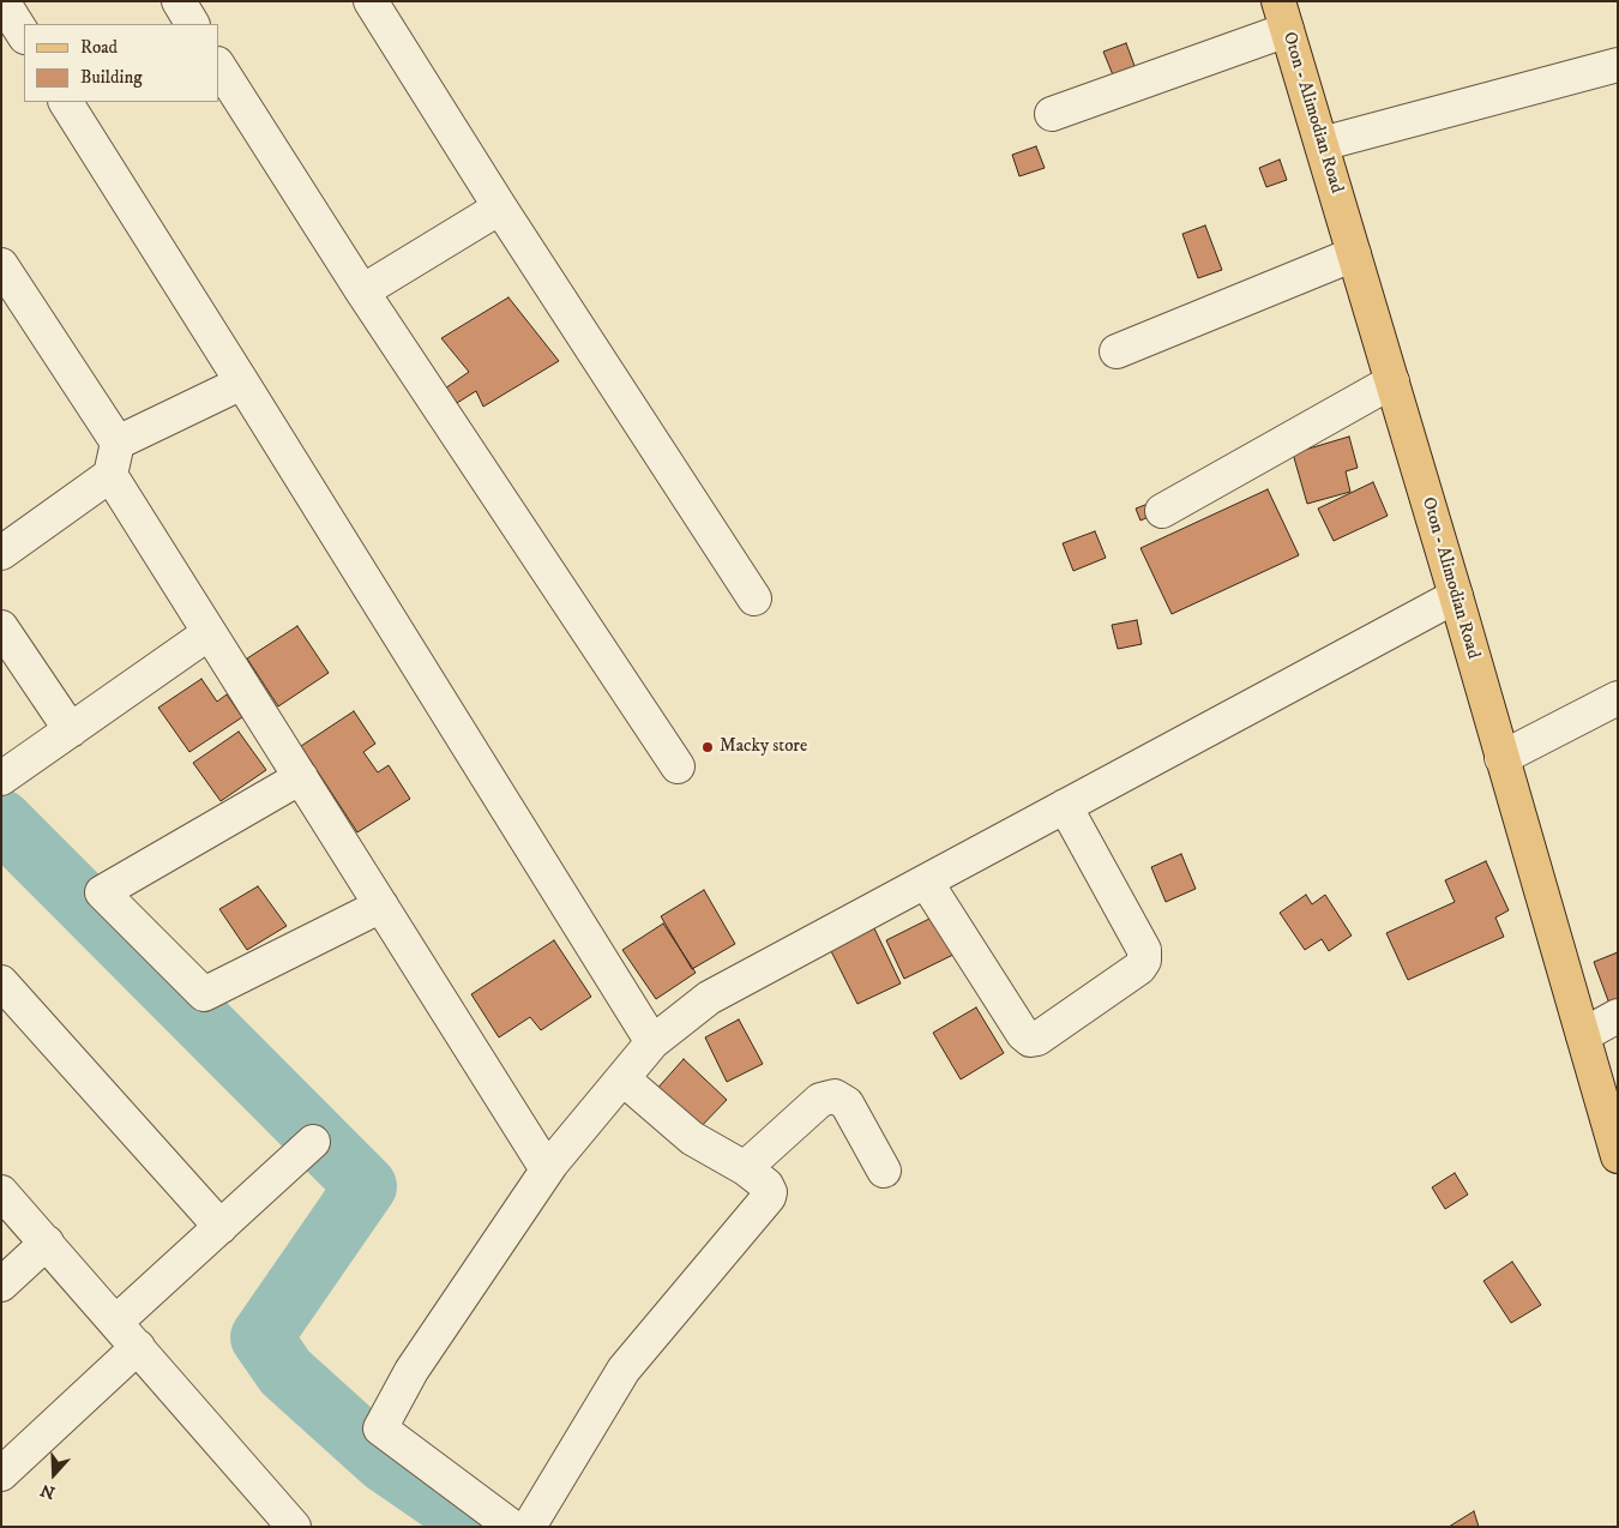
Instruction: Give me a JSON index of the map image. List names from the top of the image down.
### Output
{
  "streets": {
    "main road": ["Oton - Alimodian Road"]
  },
  "places": ["Macky store"],
  "legend": ["Road", "Building"],
  "north": "bottom"
}
